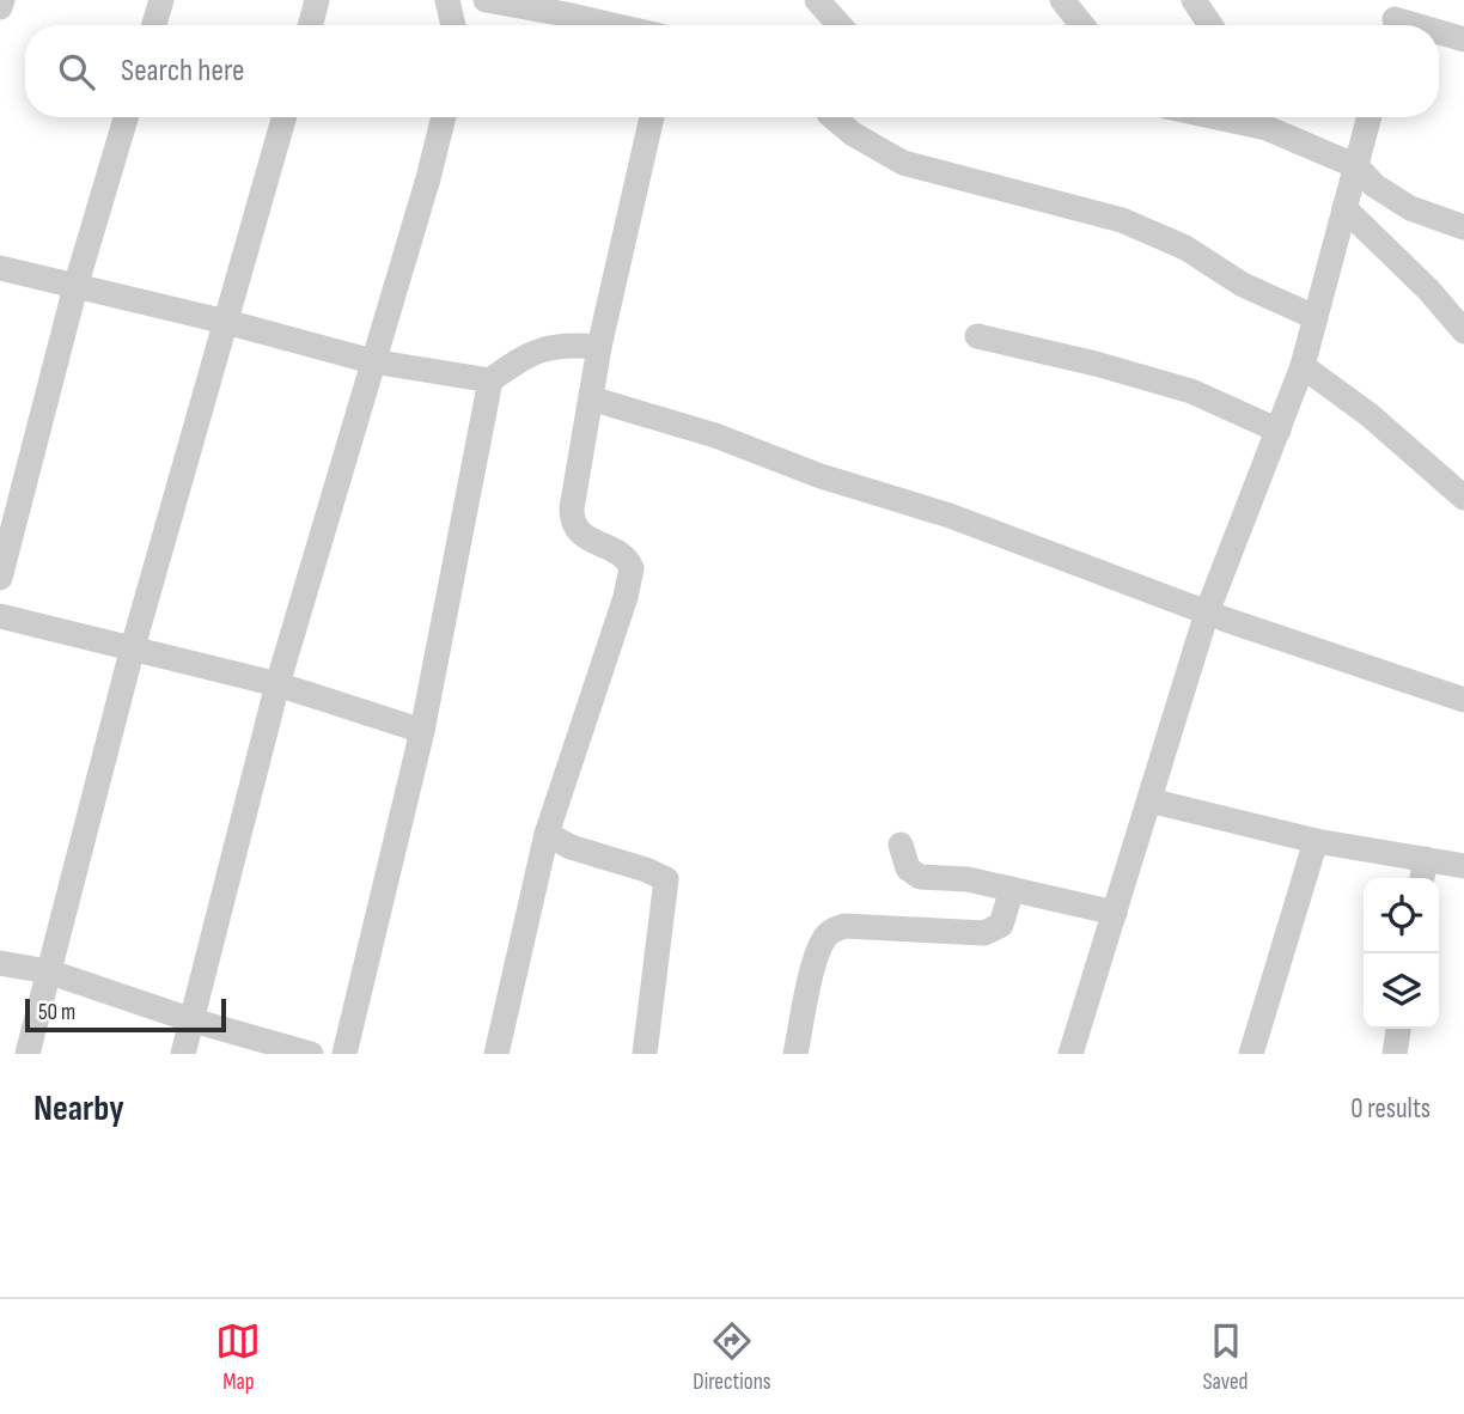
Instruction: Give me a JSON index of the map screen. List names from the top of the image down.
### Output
{
  "scale_bar": "50 m",
  "page": {
    "search": "Search here",
    "scale": "50 m",
    "heading": ["Nearby", "0 results"],
    "nav": ["Map", "Directions", "Saved"]
  }
}
